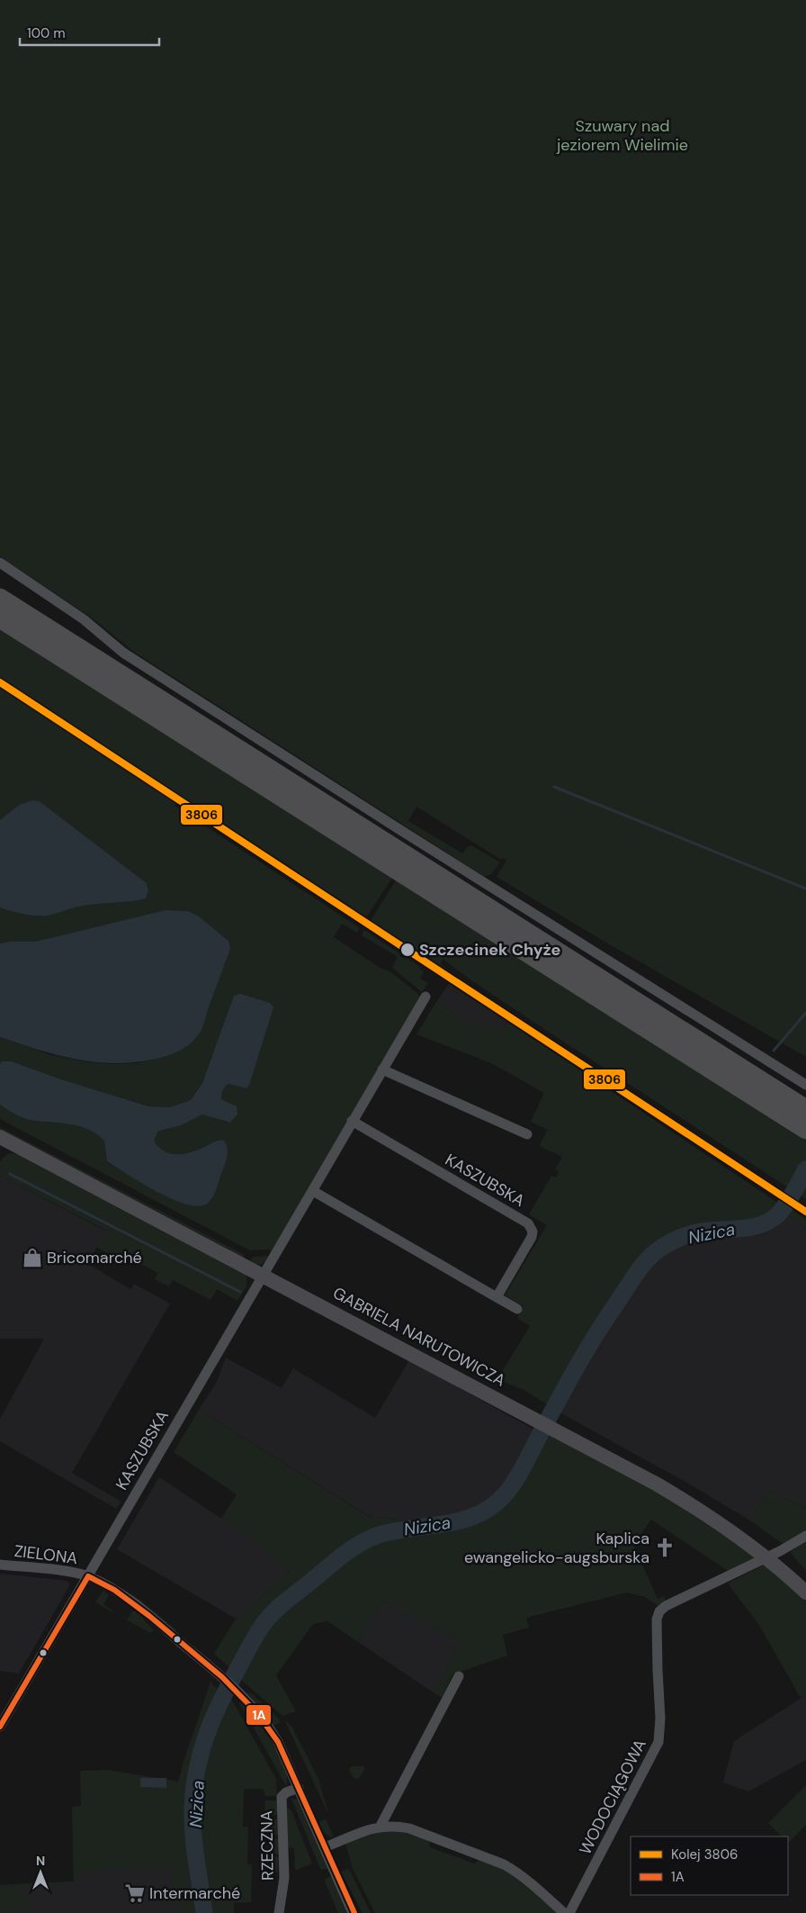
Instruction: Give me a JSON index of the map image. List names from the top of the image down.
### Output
{
  "streets": {
    "main road": ["GABRIELA NARUTOWICZA"],
    "street": [
      "KASZUBSKA",
      "ZIELONA",
      "WODOCIĄGOWA",
      "RZECZNA"
    ]
  },
  "crossings": [
    ["KASZUBSKA", "GABRIELA NARUTOWICZA"],
    ["KASZUBSKA", "ZIELONA"],
    ["GABRIELA NARUTOWICZA", "WODOCIĄGOWA"],
    ["ZIELONA", "RZECZNA"]
  ],
  "water": ["Nizica"],
  "parks": ["Szuwary nad jeziorem Wielimie"],
  "places": {
    "other": ["Szczecinek Chyże"],
    "shop": ["Bricomarché"],
    "church": ["Kaplica ewangelicko-augsburska"],
    "supermarket": ["Intermarché"]
  },
  "lines": ["rail line 3806", "transit line 1A"],
  "legend": ["Kolej 3806", "1A"],
  "scale_bar": "100 m",
  "north": "top"
}
